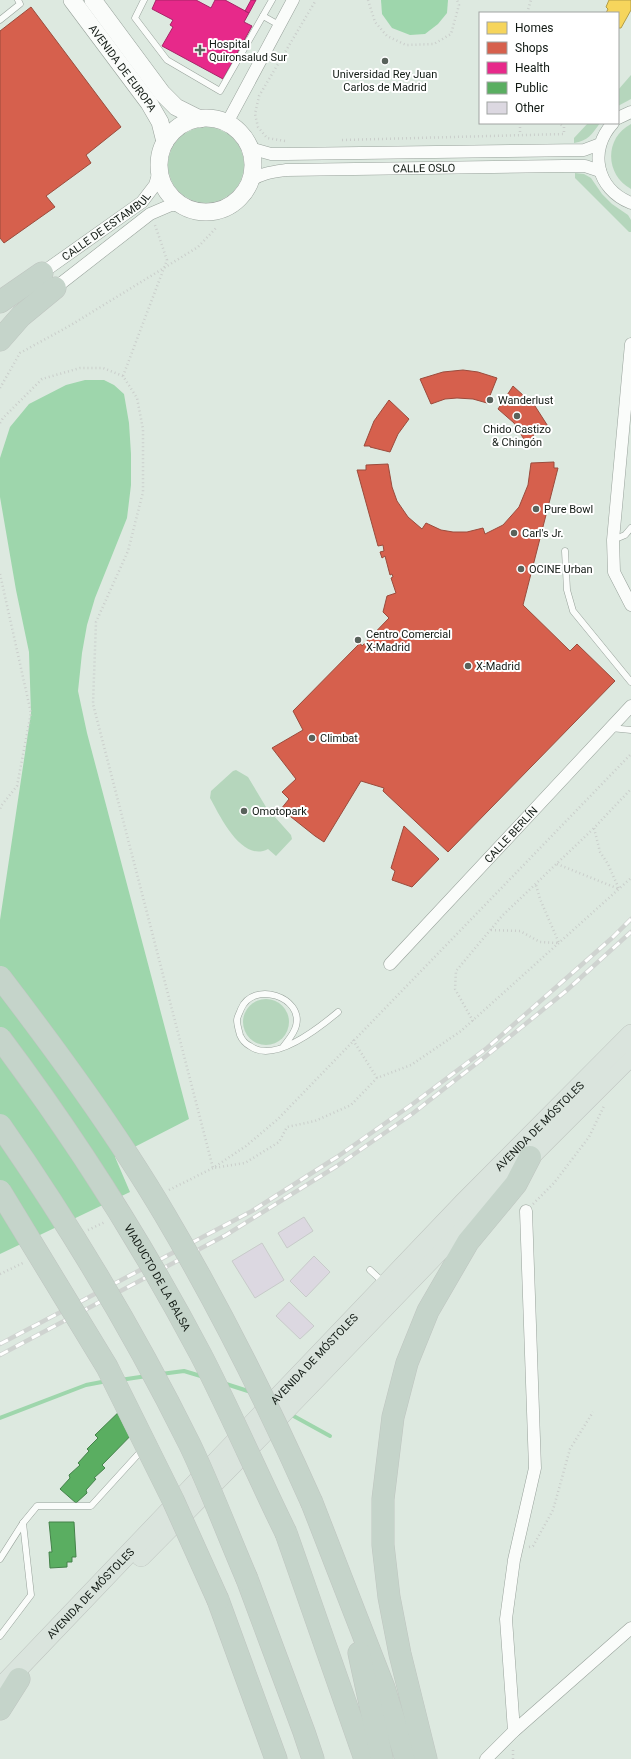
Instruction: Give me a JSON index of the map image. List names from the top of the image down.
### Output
{
  "streets": {
    "highway": ["VIADUCTO DE LA BALSA"],
    "main road": ["AVENIDA DE MÓSTOLES"],
    "street": [
      "AVENIDA DE EUROPA",
      "CALLE OSLO",
      "CALLE DE ESTAMBUL",
      "CALLE BERLÍN"
    ]
  },
  "crossings": [
    ["AVENIDA DE EUROPA", "CALLE OSLO"],
    ["AVENIDA DE EUROPA", "CALLE DE ESTAMBUL"],
    ["CALLE OSLO", "CALLE DE ESTAMBUL"]
  ],
  "places": {
    "health": ["Hospital Quironsalud Sur"],
    "other": [
      "Universidad Rey Juan Carlos de Madrid",
      "Wanderlust",
      "Chido Castizo & Chingón",
      "Pure Bowl",
      "Carl's Jr.",
      "OCINE Urban",
      "Centro Comercial X-Madrid",
      "X-Madrid",
      "Climbat",
      "Omotopark"
    ]
  },
  "legend": [
    "Homes",
    "Shops",
    "Health",
    "Public",
    "Other"
  ]
}
